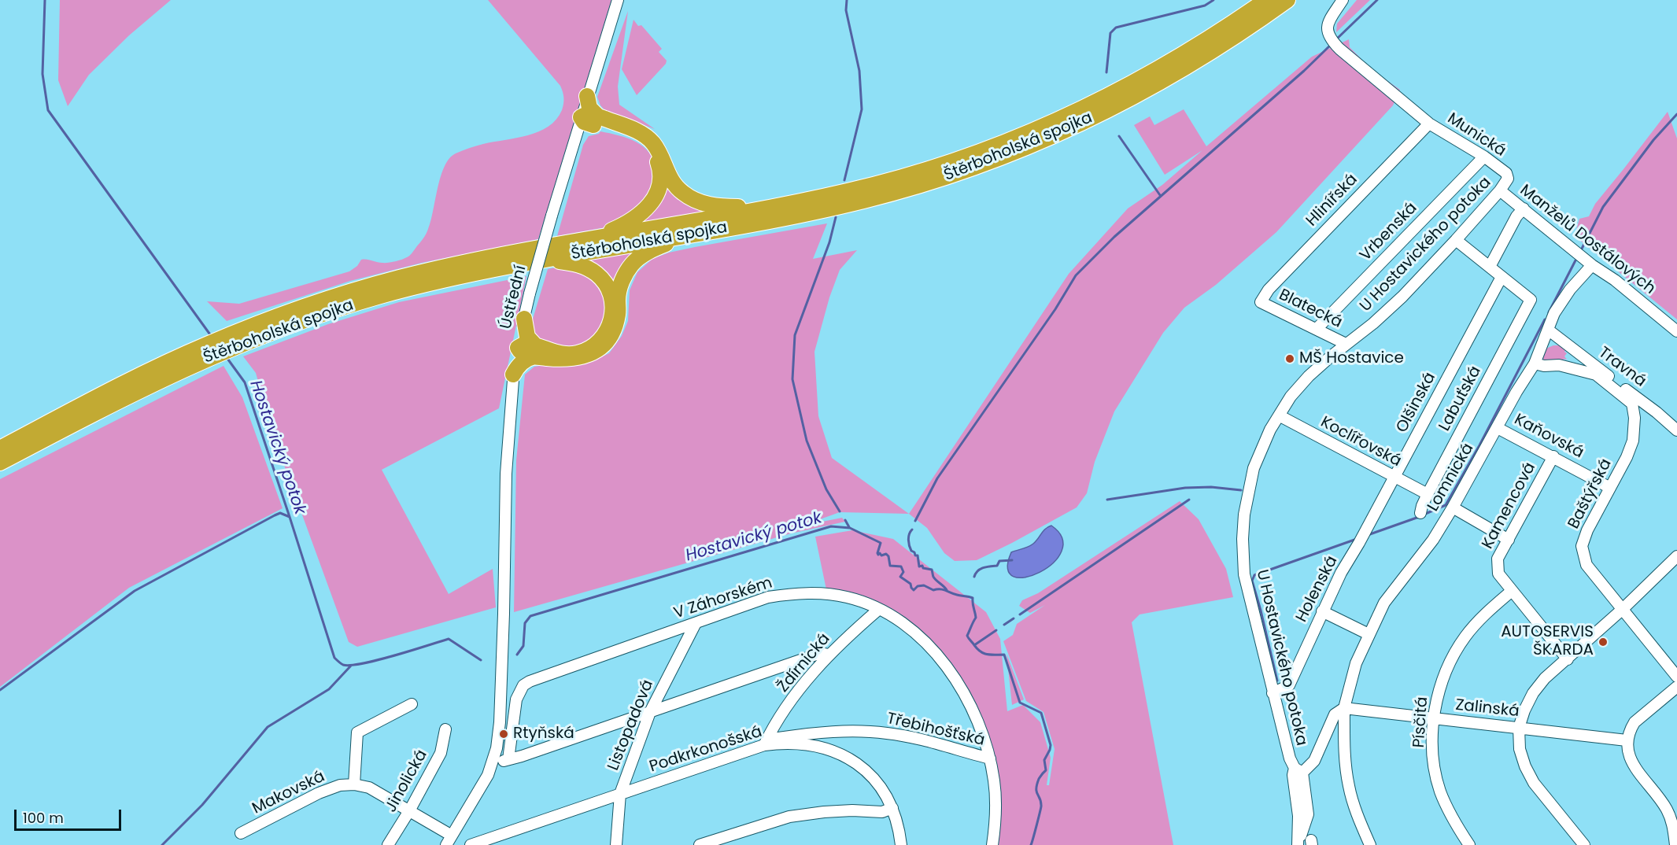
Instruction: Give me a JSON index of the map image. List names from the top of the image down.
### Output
{
  "streets": {
    "highway": ["Štěrboholská spojka"],
    "street": [
      "Munická",
      "Hlinířská",
      "Vrbenská",
      "Manželů Dostálových",
      "U Hostavického potoka",
      "Ústřední",
      "Blatecká",
      "Travná",
      "Labuťská",
      "Olšinská",
      "Kaňovská",
      "Koclířovská",
      "Lomnická",
      "Baštýřská",
      "Kamencová",
      "Holenská",
      "V Záhorském",
      "Ždírnická",
      "Zalinská",
      "Písčitá",
      "Listopadová",
      "Třebihošťská",
      "Podkrkonošská",
      "Jinolická",
      "Makovská"
    ]
  },
  "crossings": [
    ["Munická", "Hlinířská"],
    ["Munická", "Vrbenská"],
    ["Munická", "U Hostavického potoka"],
    ["Hlinířská", "Blatecká"],
    ["Vrbenská", "Blatecká"],
    ["Manželů Dostálových", "U Hostavického potoka"],
    ["Manželů Dostálových", "Lomnická"],
    ["U Hostavického potoka", "Blatecká"],
    ["U Hostavického potoka", "Koclířovská"],
    ["U Hostavického potoka", "Lomnická"],
    ["U Hostavického potoka", "Holenská"],
    ["Ústřední", "Makovská"],
    ["Travná", "Lomnická"],
    ["Labuťská", "Olšinská"],
    ["Labuťská", "Koclířovská"],
    ["Olšinská", "Koclířovská"],
    ["Olšinská", "Holenská"],
    ["Kaňovská", "Lomnická"],
    ["Kaňovská", "Baštýřská"],
    ["Kaňovská", "Kamencová"],
    ["Lomnická", "Baštýřská"],
    ["Lomnická", "Zalinská"],
    ["Kamencová", "Písčitá"],
    ["V Záhorském", "Ždírnická"],
    ["V Záhorském", "Listopadová"],
    ["V Záhorském", "Třebihošťská"],
    ["Ždírnická", "Třebihošťská"],
    ["Ždírnická", "Podkrkonošská"],
    ["Zalinská", "Písčitá"],
    ["Listopadová", "Podkrkonošská"],
    ["Třebihošťská", "Podkrkonošská"],
    ["Jinolická", "Makovská"]
  ],
  "water": ["Hostavický potok"],
  "places": ["MŠ Hostavice", "AUTOSERVIS ŠKARDA", "Rtyňská"],
  "scale_bar": "100 m"
}
